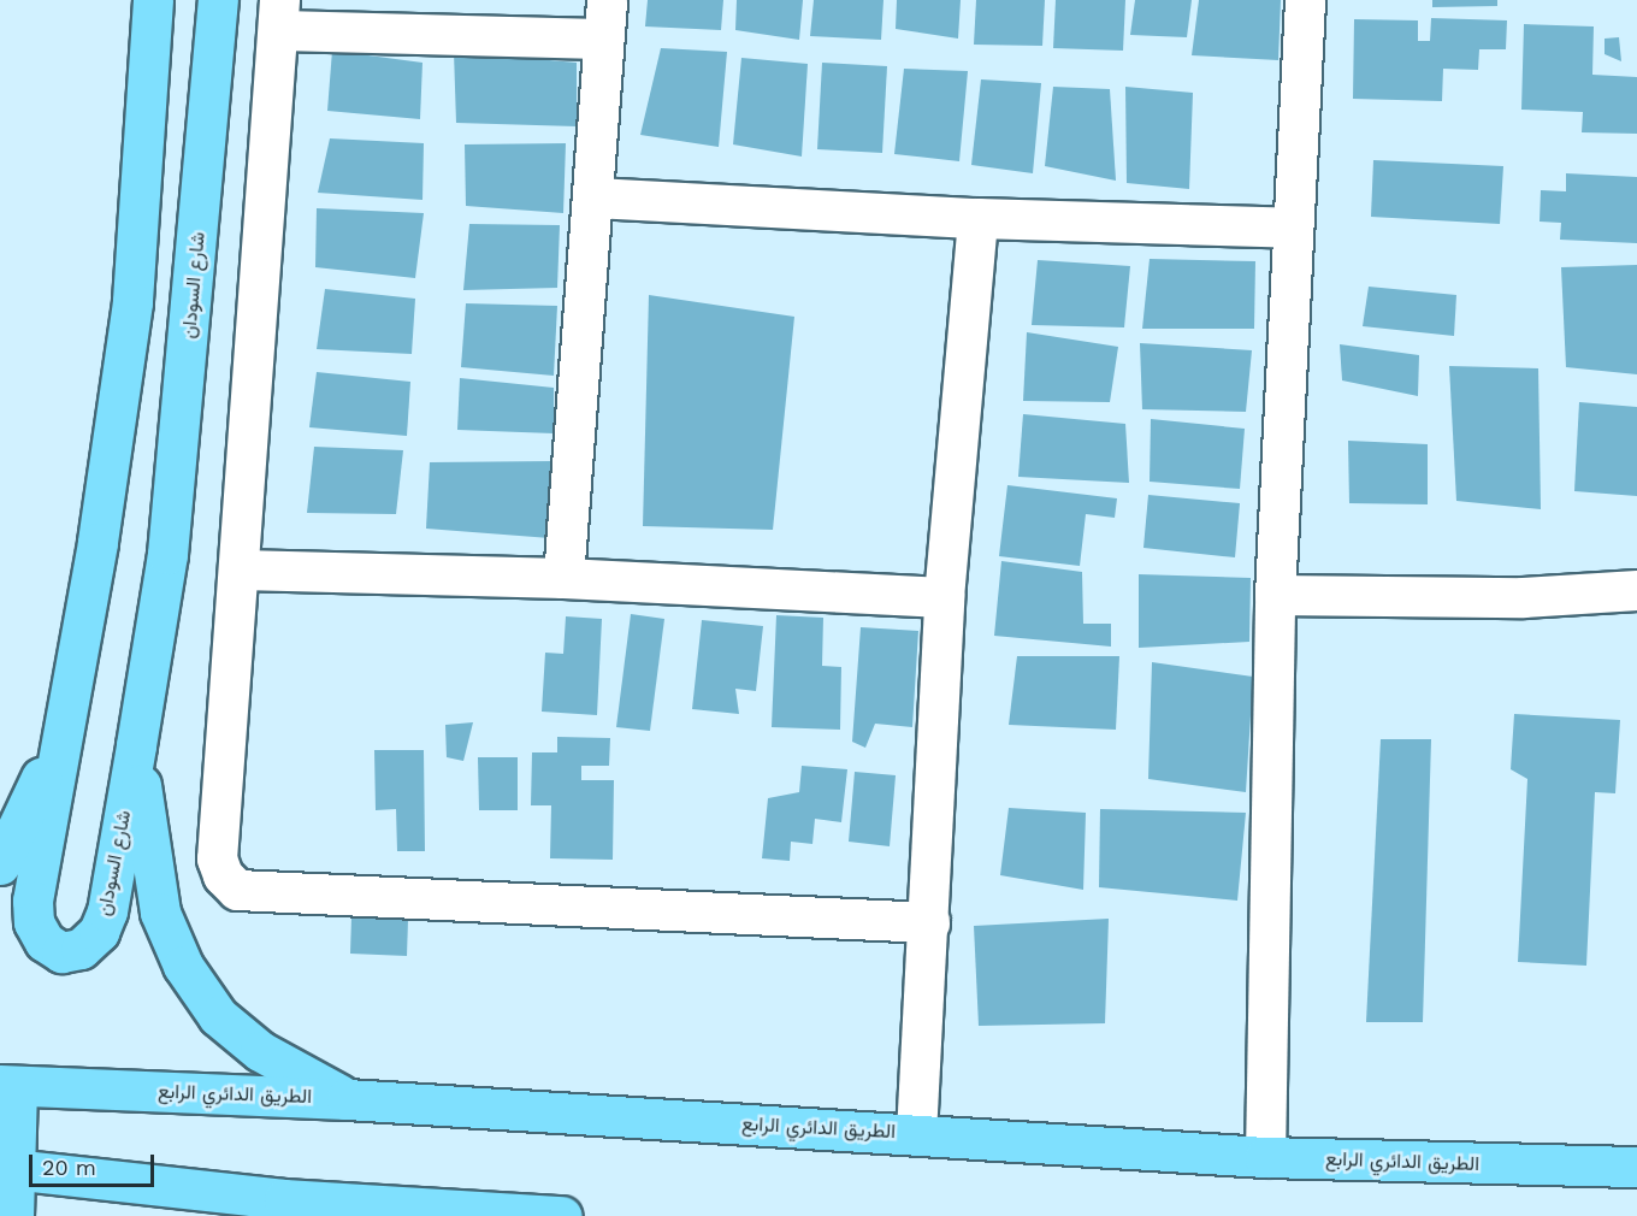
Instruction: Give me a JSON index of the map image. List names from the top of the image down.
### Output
{
  "streets": {
    "main road": ["شارع السودان", "الطريق الدائري الرابع"]
  },
  "scale_bar": "20 m"
}
